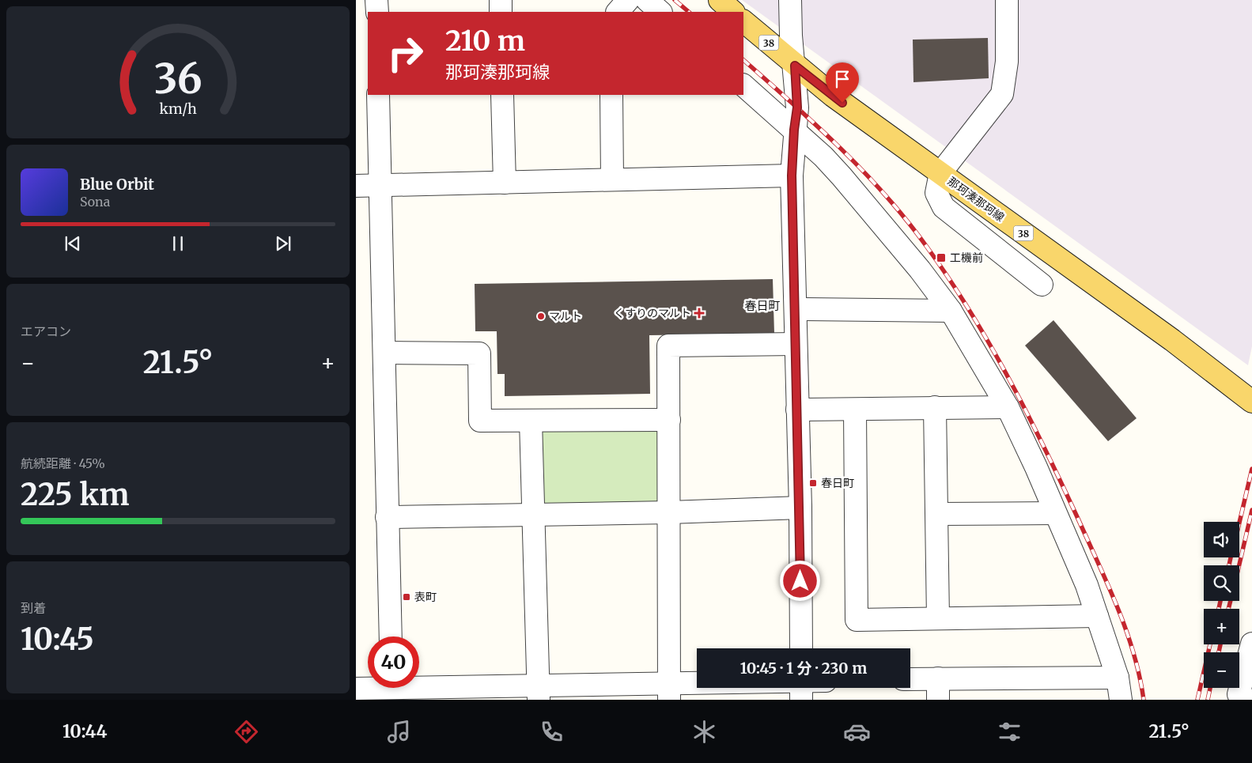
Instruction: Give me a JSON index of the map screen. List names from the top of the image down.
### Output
{
  "streets": {
    "main road": ["38", "那珂湊那珂線"]
  },
  "districts": ["春日町"],
  "places": {
    "transit": ["工機前", "春日町", "表町"],
    "health": ["くすりのマルト"],
    "other": ["マルト"]
  },
  "page": {
    "turn": ["210 m", "那珂湊那珂線"],
    "song": ["Blue Orbit", "Sona"],
    "tile": [
      "エアコン",
      ["航続距離 · 45%", "225 km"],
      ["到着", "10:45"]
    ],
    "heat": ["−", "21.5°", "+"],
    "map_buttons": ["+", "−"],
    "limit": "40",
    "trip": "10:45 · 1 分 · 230 m",
    "tabs": ["10:44", "21.5°"],
    "gauge": ["36", "km/h"]
  }
}
